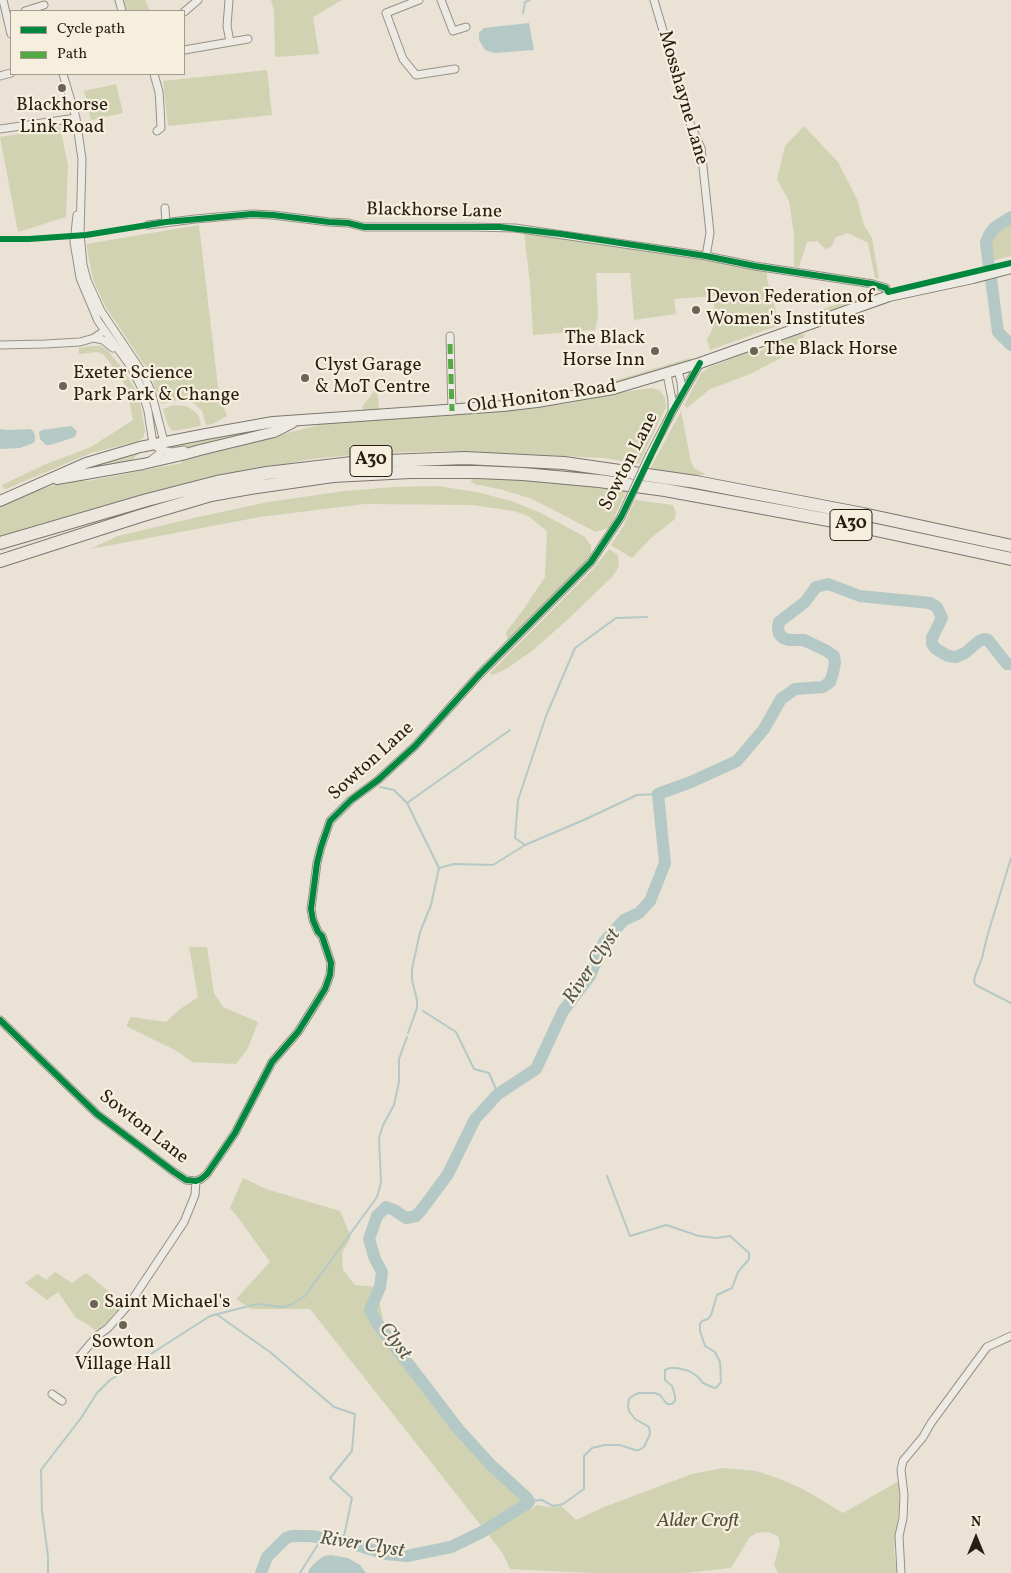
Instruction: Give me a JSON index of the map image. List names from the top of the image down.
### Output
{
  "streets": {
    "highway": ["A30"],
    "street": [
      "Mosshayne Lane",
      "Blackhorse Lane",
      "Old Honiton Road",
      "Sowton Lane"
    ]
  },
  "crossings": [
    ["Mosshayne Lane", "Blackhorse Lane"],
    ["Blackhorse Lane", "Old Honiton Road"],
    ["Old Honiton Road", "Sowton Lane"]
  ],
  "water": ["River Clyst", "Clyst"],
  "parks": ["Alder Croft"],
  "places": [
    "Blackhorse Link Road",
    "Devon Federation of Women's Institutes",
    "The Black Horse Inn",
    "The Black Horse",
    "Clyst Garage & MoT Centre",
    "Exeter Science Park Park & Change",
    "Saint Michael's",
    "Sowton Village Hall"
  ],
  "legend": ["Cycle path", "Path"],
  "north": "top"
}
